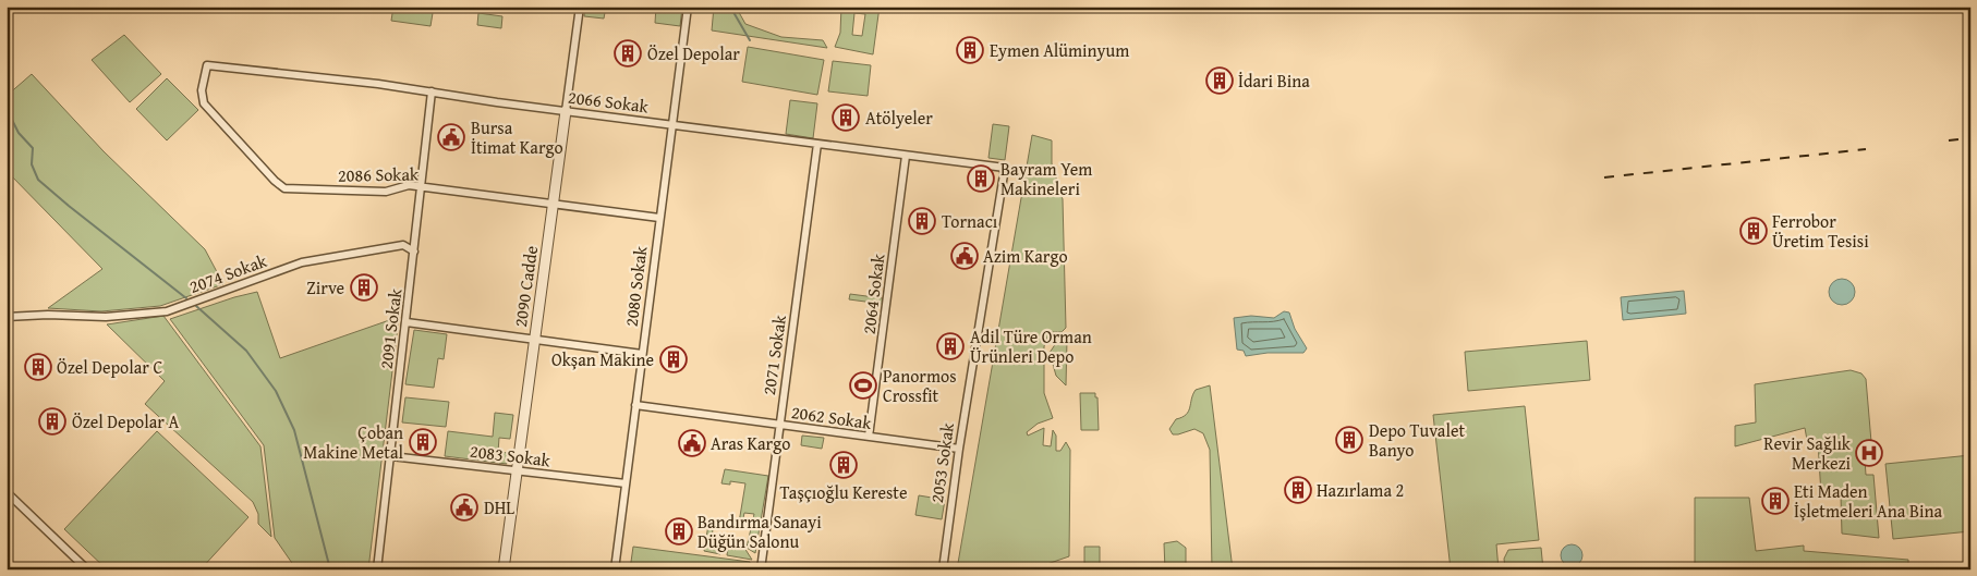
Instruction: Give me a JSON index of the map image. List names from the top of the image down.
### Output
{
  "streets": {
    "street": [
      "2066 Sokak",
      "2086 Sokak",
      "2074 Sokak",
      "2090 Cadde",
      "2080 Sokak",
      "2064 Sokak",
      "2091 Sokak",
      "2071 Sokak",
      "2062 Sokak",
      "2083 Sokak",
      "2053 Sokak"
    ]
  },
  "crossings": [
    ["2066 Sokak", "2086 Sokak"],
    ["2066 Sokak", "2090 Cadde"],
    ["2066 Sokak", "2080 Sokak"],
    ["2066 Sokak", "2064 Sokak"],
    ["2066 Sokak", "2091 Sokak"],
    ["2066 Sokak", "2071 Sokak"],
    ["2066 Sokak", "2053 Sokak"],
    ["2086 Sokak", "2090 Cadde"],
    ["2086 Sokak", "2080 Sokak"],
    ["2086 Sokak", "2091 Sokak"],
    ["2074 Sokak", "2091 Sokak"],
    ["2090 Cadde", "2083 Sokak"],
    ["2080 Sokak", "2062 Sokak"],
    ["2080 Sokak", "2083 Sokak"],
    ["2064 Sokak", "2062 Sokak"],
    ["2091 Sokak", "2083 Sokak"],
    ["2071 Sokak", "2062 Sokak"],
    ["2062 Sokak", "2053 Sokak"]
  ],
  "places": {
    "building": [
      "Eymen Alüminyum",
      "Özel Depolar",
      "İdari Bina",
      "Atölyeler",
      "Bayram Yem Makineleri",
      "Tornacı",
      "Ferrobor Üretim Tesisi",
      "Zirve",
      "Adil Türe Orman Ürünleri Depo",
      "Okşan Makine",
      "Özel Depolar C",
      "Özel Depolar A",
      "Depo Tuvalet Banyo",
      "Çoban Makine Metal",
      "Taşçıoğlu Kereste",
      "Hazırlama 2",
      "Eti Maden İşletmeleri Ana Bina",
      "Bandırma Sanayi Düğün Salonu"
    ],
    "public building": [
      "Bursa İtimat Kargo",
      "Azim Kargo",
      "Aras Kargo",
      "DHL"
    ],
    "sports": ["Panormos Crossfit"],
    "hospital": ["Revir Sağlık Merkezi"]
  }
}
